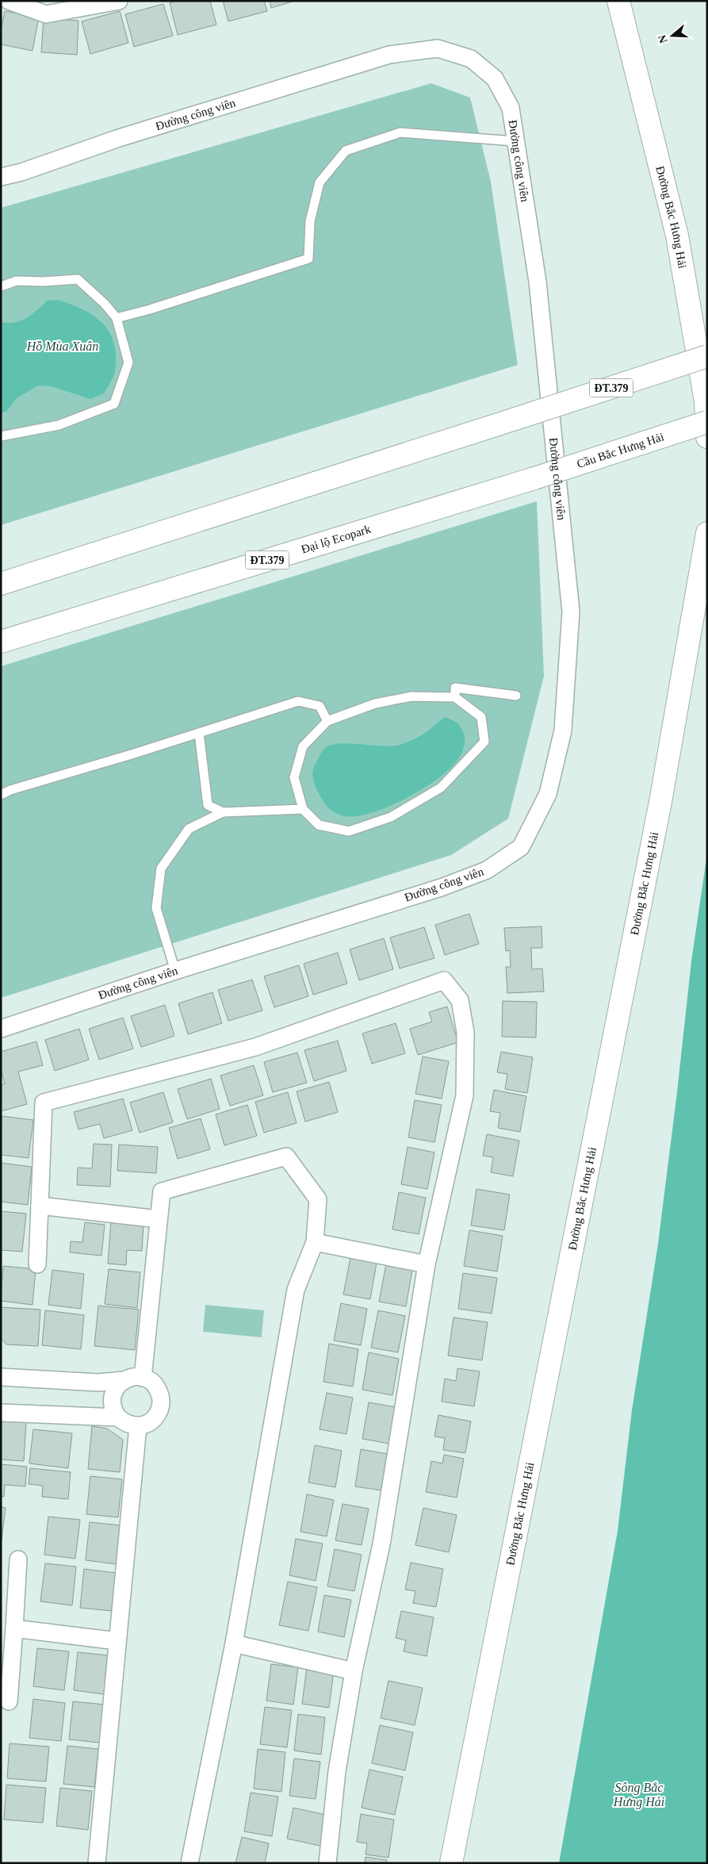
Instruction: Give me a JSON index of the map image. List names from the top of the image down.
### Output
{
  "streets": {
    "main road": [
      "Đường Bắc Hưng Hải",
      "ĐT.379",
      "Cầu Bắc Hưng Hải",
      "Đại lộ Ecopark"
    ],
    "street": ["Đường công viên"]
  },
  "crossings": [
    ["Cầu Bắc Hưng Hải", "Đại lộ Ecopark"]
  ],
  "water": ["Hồ Mùa Xuân", "Sông Bắc Hưng Hải"],
  "north": "left"
}
